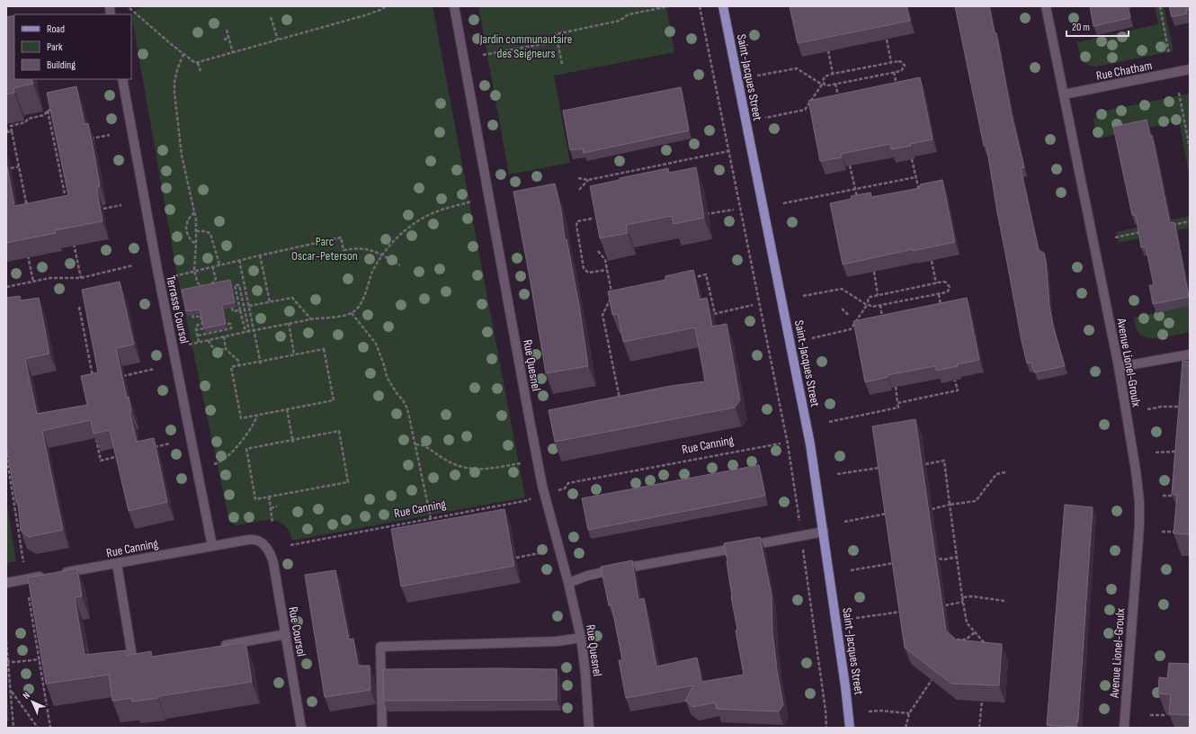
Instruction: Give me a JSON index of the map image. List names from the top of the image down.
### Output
{
  "streets": {
    "main road": ["Saint-Jacques Street"],
    "street": [
      "Rue Chatham",
      "Terrasse Coursol",
      "Avenue Lionel-Groulx",
      "Rue Quesnel",
      "Rue Canning",
      "Rue Coursol"
    ]
  },
  "crossings": [
    ["Rue Chatham", "Avenue Lionel-Groulx"],
    ["Terrasse Coursol", "Rue Canning"],
    ["Rue Canning", "Rue Coursol"]
  ],
  "parks": ["Jardin communautaire des Seigneurs", "Parc Oscar-Peterson"],
  "legend": ["Road", "Park", "Building"],
  "scale_bar": "20 m",
  "north": "top left"
}
